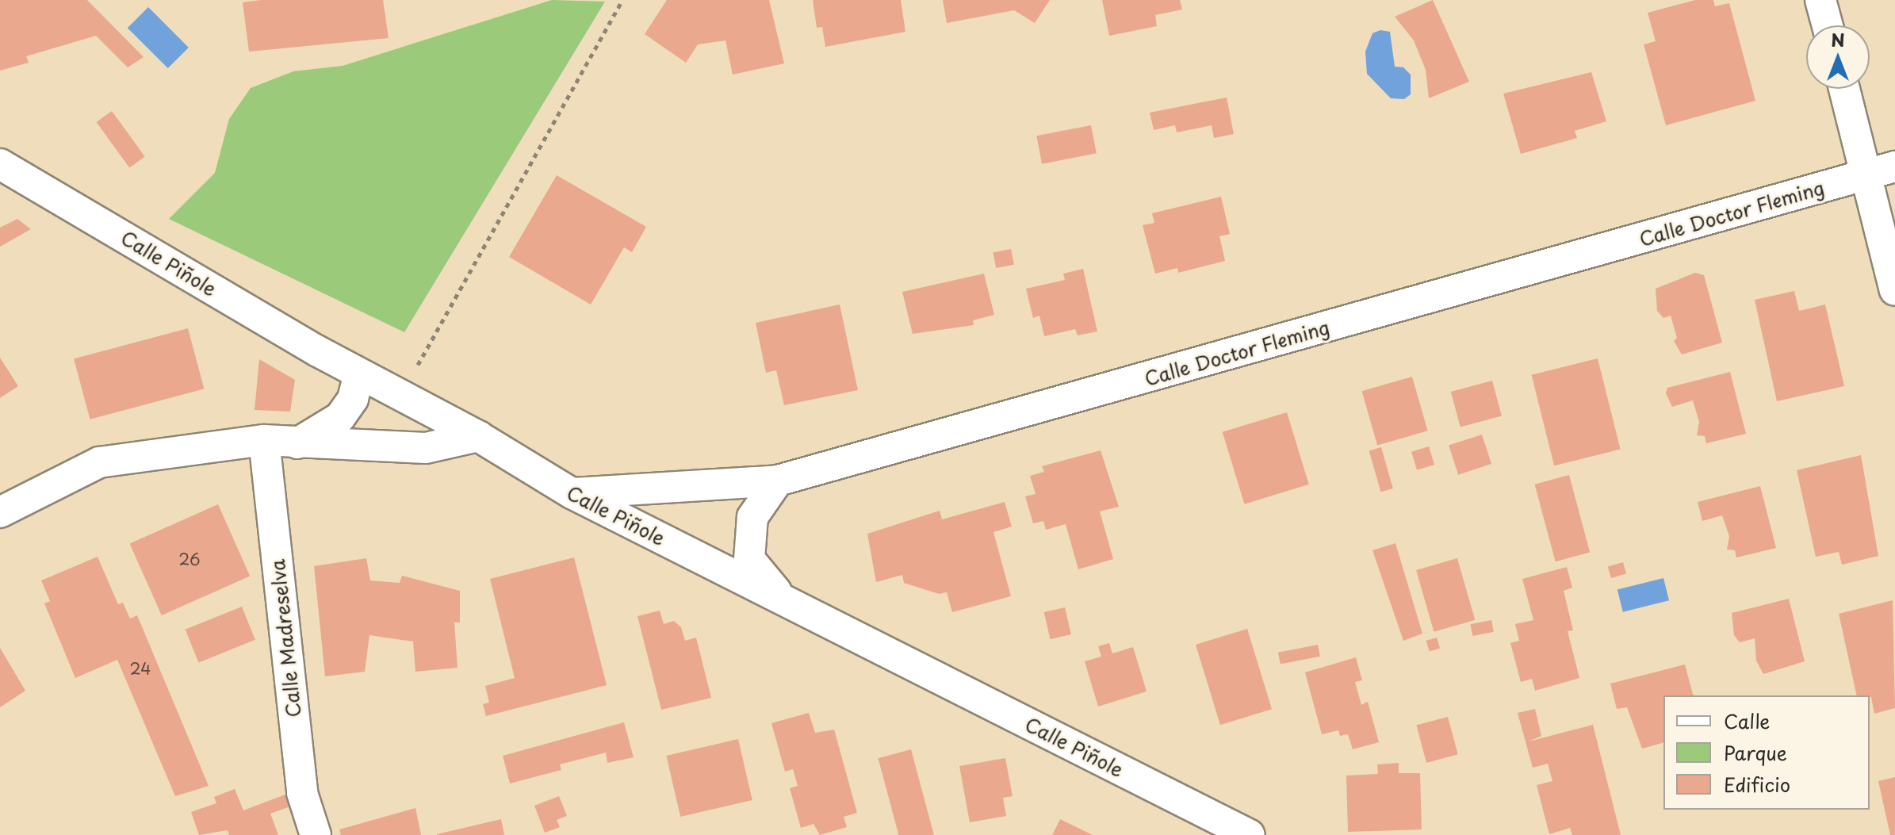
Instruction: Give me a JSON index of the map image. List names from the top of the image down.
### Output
{
  "streets": {
    "street": ["Calle Doctor Fleming", "Calle Piñole", "Calle Madreselva"]
  },
  "crossings": [
    ["Calle Doctor Fleming", "Calle Piñole"]
  ],
  "house_numbers": ["26", "24"],
  "legend": ["Calle", "Parque", "Edificio"],
  "north": "top"
}
